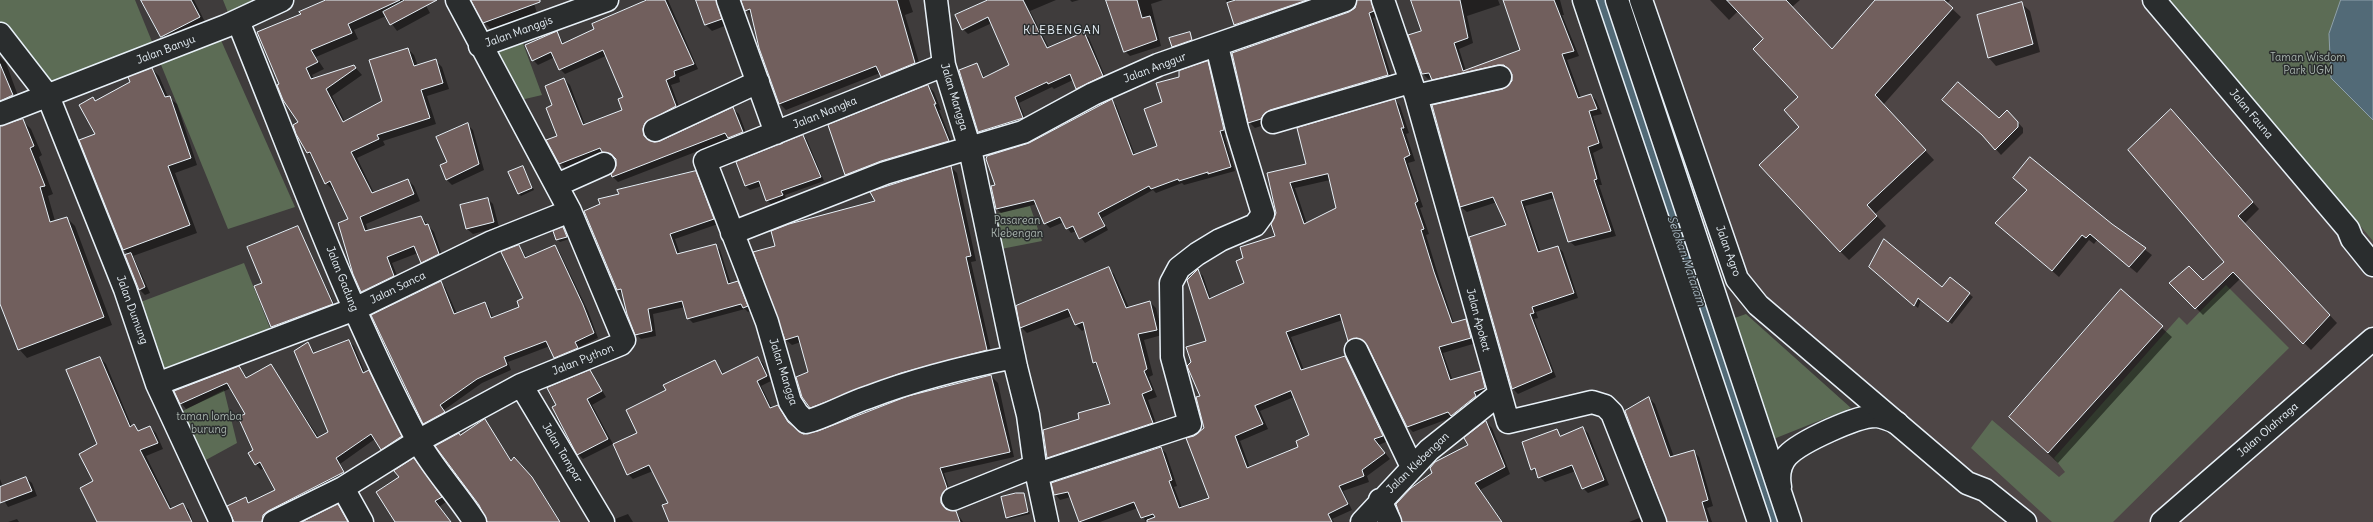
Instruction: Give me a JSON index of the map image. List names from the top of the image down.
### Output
{
  "streets": {
    "street": [
      "Jalan Manggis",
      "Jalan Banyu",
      "Jalan Anggur",
      "Jalan Mangga",
      "Jalan Nangka",
      "Jalan Fauna",
      "Jalan Agro",
      "Jalan Gadung",
      "Jalan Sanca",
      "Jalan Dumung",
      "Jalan Apokat",
      "Jalan Python",
      "Jalan Olahraga",
      "Jalan Tampar",
      "Jalan Klebengan"
    ]
  },
  "crossings": [
    ["Jalan Manggis", "Jalan Python"],
    ["Jalan Banyu", "Jalan Gadung"],
    ["Jalan Banyu", "Jalan Dumung"],
    ["Jalan Anggur", "Jalan Mangga"],
    ["Jalan Mangga", "Jalan Nangka"],
    ["Jalan Gadung", "Jalan Sanca"],
    ["Jalan Gadung", "Jalan Python"],
    ["Jalan Sanca", "Jalan Dumung"],
    ["Jalan Sanca", "Jalan Python"],
    ["Jalan Apokat", "Jalan Klebengan"],
    ["Jalan Python", "Jalan Tampar"]
  ],
  "districts": ["KLEBENGAN"],
  "water": ["Selokan Mataram"],
  "parks": ["Taman Wisdom Park UGM", "Pasarean Klebengan", "taman lomba burung"]
}
